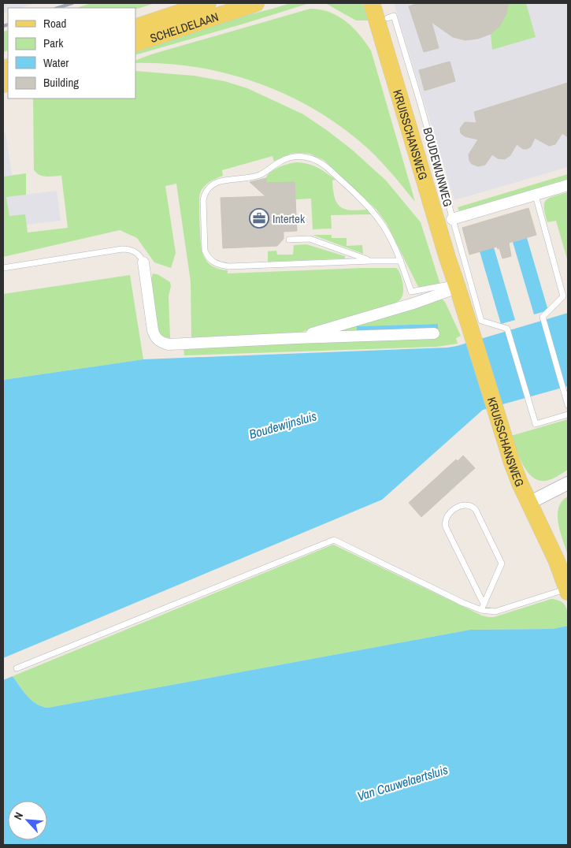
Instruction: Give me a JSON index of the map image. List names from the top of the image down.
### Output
{
  "streets": {
    "main road": ["SCHELDELAAN", "KRUISSCHANSWEG"],
    "street": ["BOUDEWIJNWEG"]
  },
  "crossings": [
    ["KRUISSCHANSWEG", "BOUDEWIJNWEG"]
  ],
  "water": ["Boudewijnsluis", "Van Cauwelaertsluis"],
  "places": {
    "office": ["Intertek"]
  },
  "legend": [
    "Road",
    "Park",
    "Water",
    "Building"
  ],
  "north": "top left"
}
